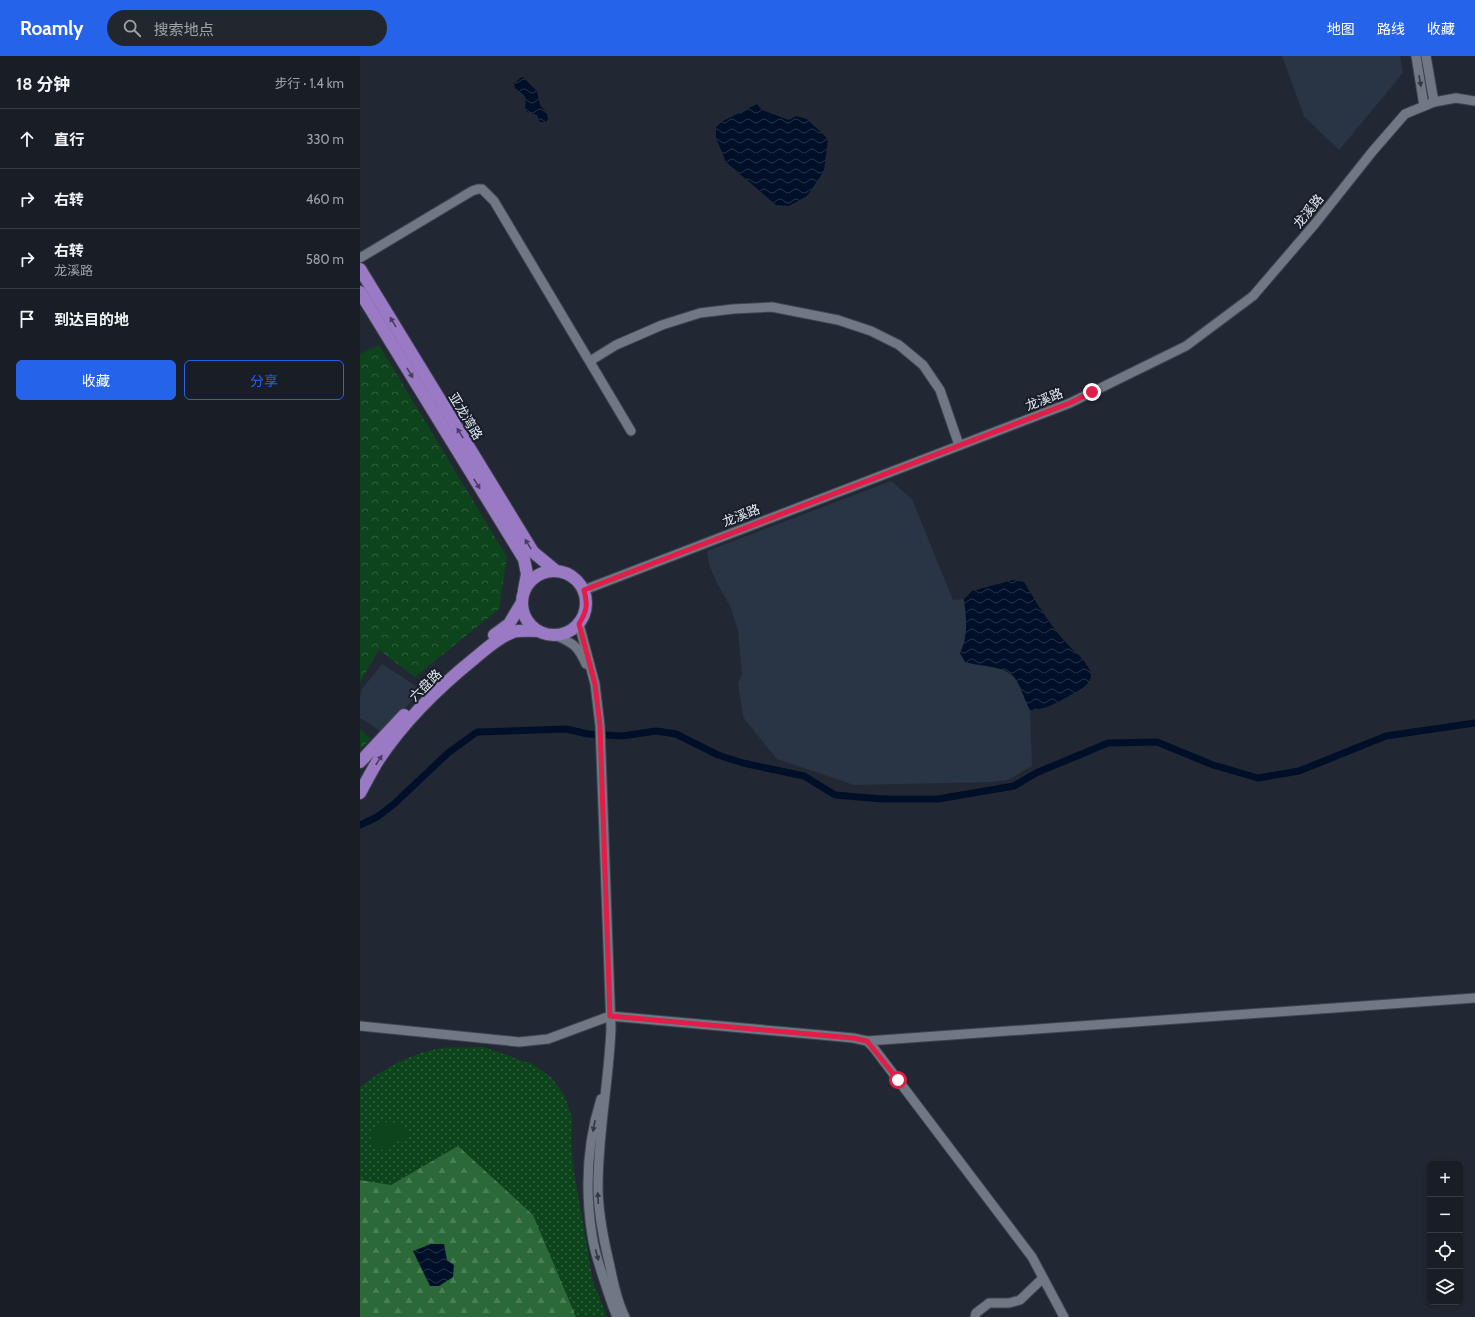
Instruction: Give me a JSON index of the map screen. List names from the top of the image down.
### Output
{
  "streets": {
    "main road": ["亚龙湾路", "六盘路"],
    "street": ["龙溪路"]
  },
  "crossings": [
    ["龙溪路", "亚龙湾路"],
    ["龙溪路", "六盘路"],
    ["亚龙湾路", "六盘路"]
  ],
  "page": {
    "header": "Roamly",
    "search": "搜索地点",
    "nav": ["地图", "路线", "收藏"],
    "heading": ["18 分钟", "步行 · 1.4 km"],
    "list": [
      ["直行", "330 m"],
      ["右转", "460 m"],
      ["右转", "龙溪路", "580 m"],
      "到达目的地"
    ],
    "buttons": ["收藏", "分享"],
    "map_buttons": ["+", "−"]
  }
}
